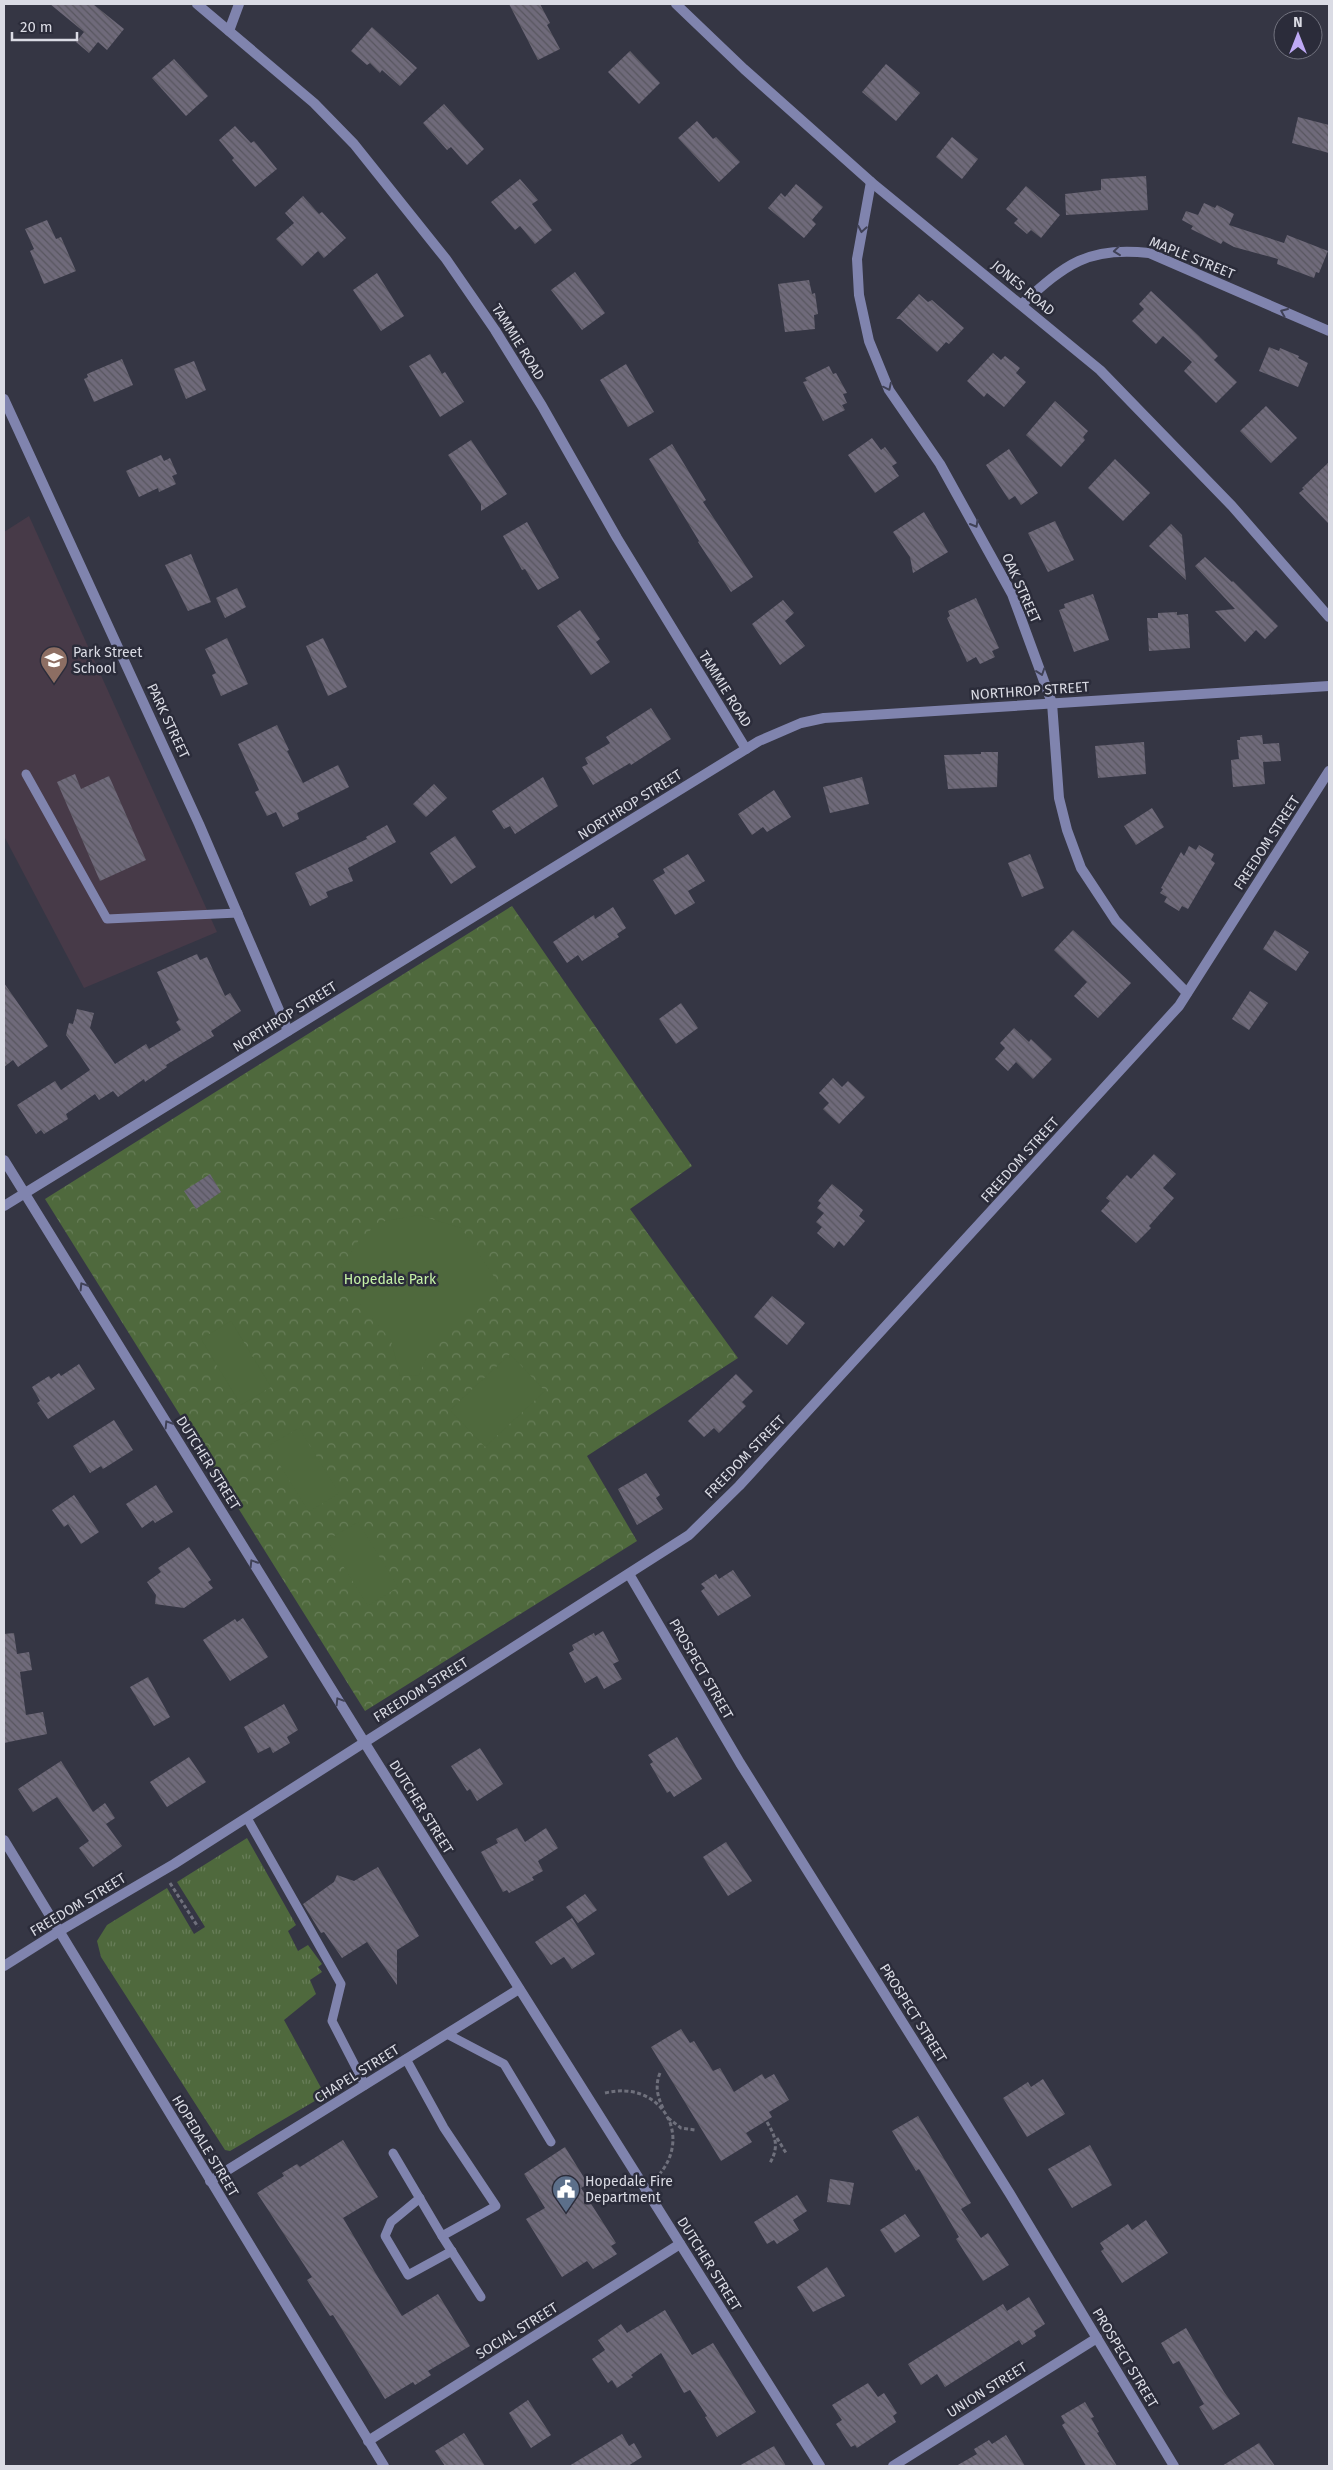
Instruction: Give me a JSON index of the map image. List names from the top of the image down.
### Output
{
  "streets": {
    "street": [
      "MAPLE STREET",
      "JONES ROAD",
      "TAMMIE ROAD",
      "OAK STREET",
      "NORTHROP STREET",
      "PARK STREET",
      "FREEDOM STREET",
      "DUTCHER STREET",
      "PROSPECT STREET",
      "CHAPEL STREET",
      "HOPEDALE STREET",
      "SOCIAL STREET",
      "UNION STREET"
    ]
  },
  "crossings": [
    ["MAPLE STREET", "JONES ROAD"],
    ["JONES ROAD", "OAK STREET"],
    ["TAMMIE ROAD", "NORTHROP STREET"],
    ["OAK STREET", "NORTHROP STREET"],
    ["OAK STREET", "FREEDOM STREET"],
    ["NORTHROP STREET", "PARK STREET"],
    ["NORTHROP STREET", "DUTCHER STREET"],
    ["FREEDOM STREET", "DUTCHER STREET"],
    ["FREEDOM STREET", "PROSPECT STREET"],
    ["FREEDOM STREET", "HOPEDALE STREET"],
    ["DUTCHER STREET", "CHAPEL STREET"],
    ["DUTCHER STREET", "SOCIAL STREET"],
    ["PROSPECT STREET", "UNION STREET"],
    ["CHAPEL STREET", "HOPEDALE STREET"],
    ["HOPEDALE STREET", "SOCIAL STREET"]
  ],
  "one_way": ["MAPLE STREET", "OAK STREET", "DUTCHER STREET"],
  "parks": ["Hopedale Park"],
  "places": {
    "school or university": ["Park Street School"],
    "public building": ["Hopedale Fire Department"]
  },
  "scale_bar": "20 m",
  "north": "top"
}
